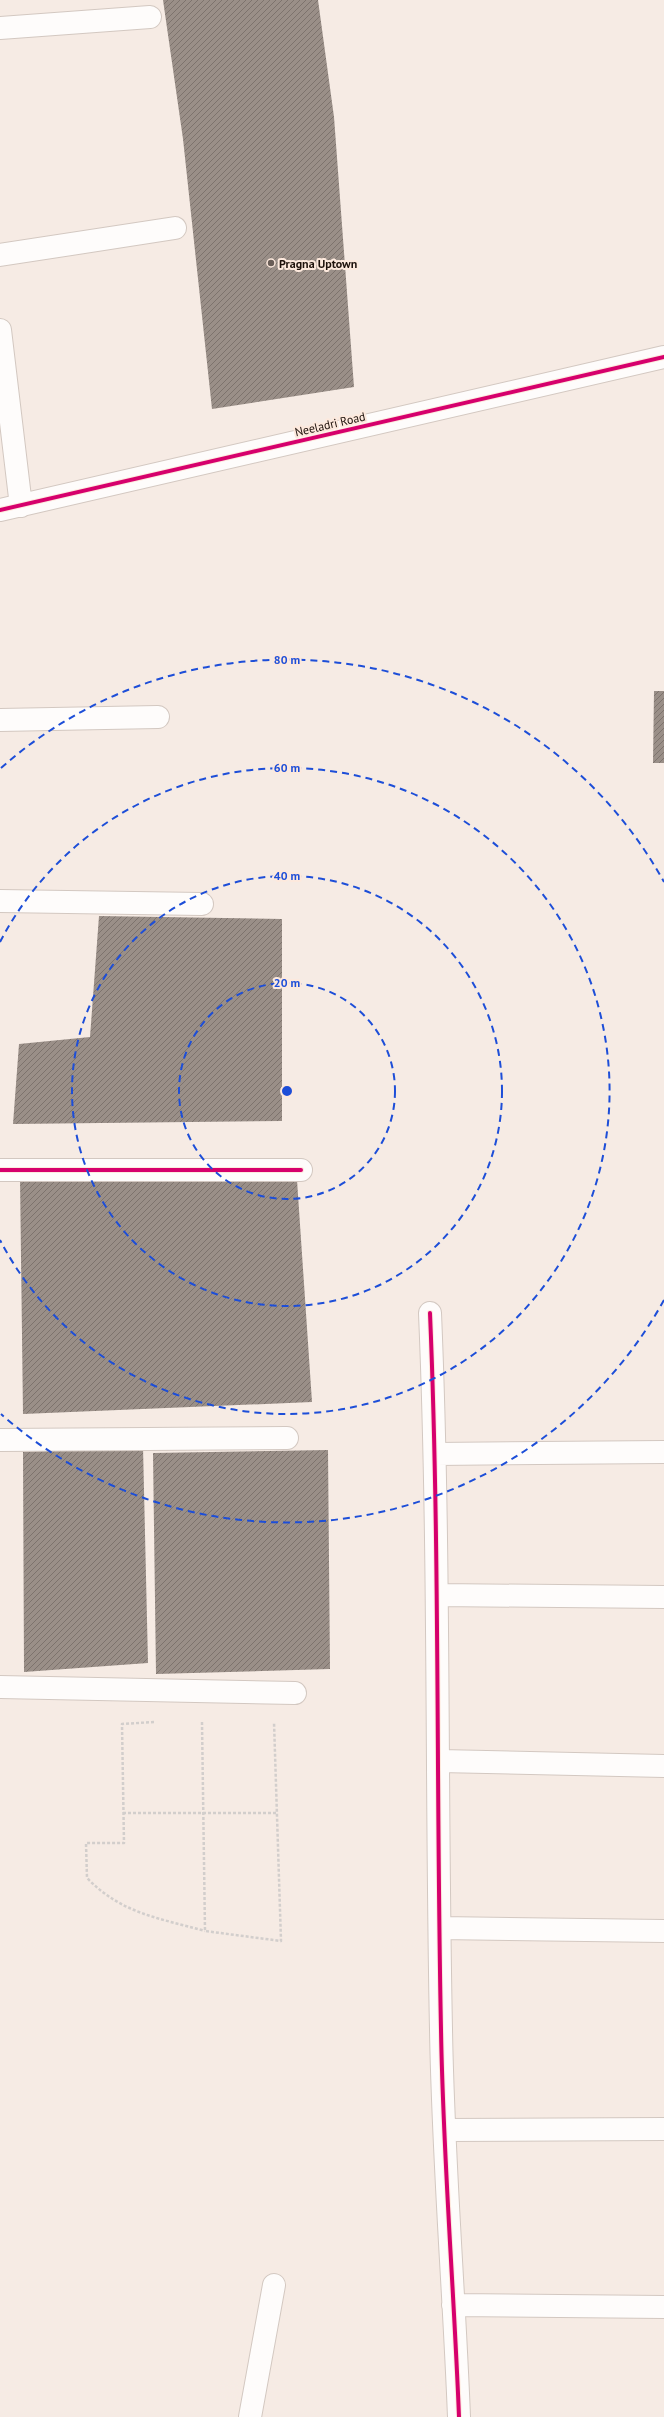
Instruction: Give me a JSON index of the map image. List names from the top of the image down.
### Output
{
  "streets": {
    "street": ["Neeladri Road"]
  },
  "places": ["Pragna Uptown"],
  "rings": [
    "80 m",
    "60 m",
    "40 m",
    "20 m"
  ]
}
